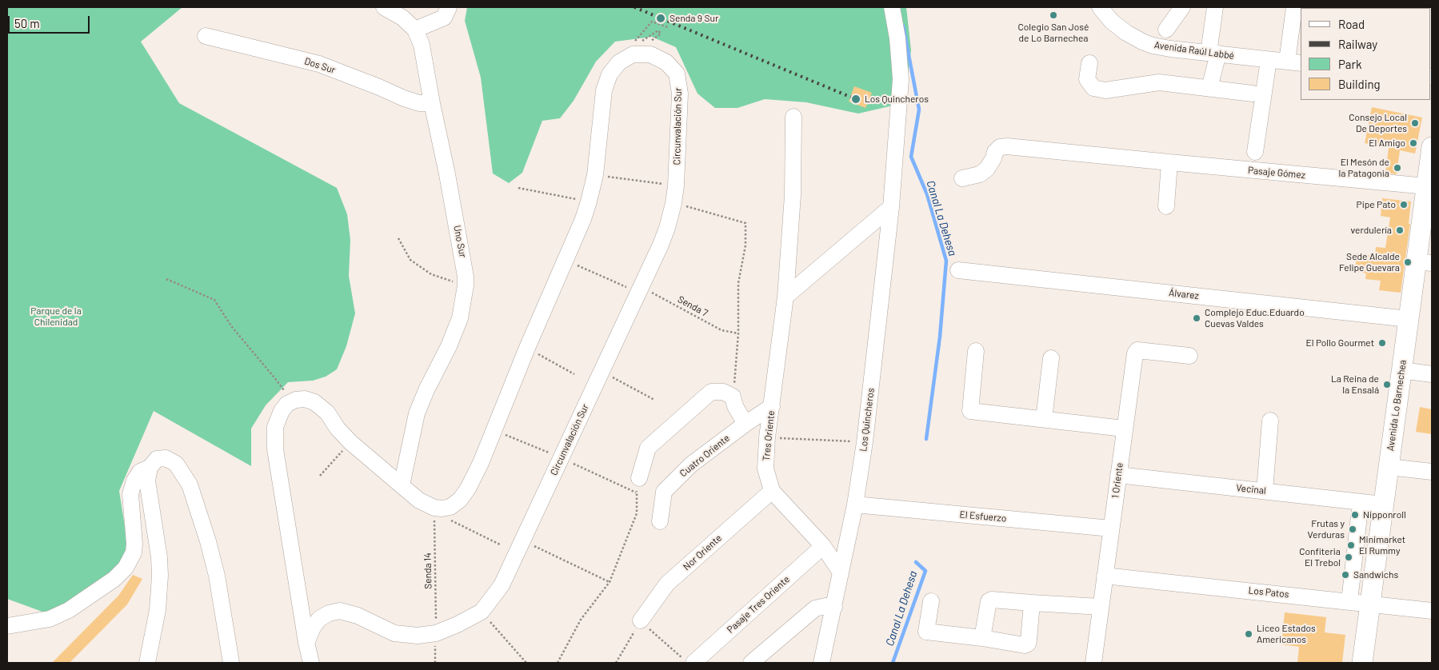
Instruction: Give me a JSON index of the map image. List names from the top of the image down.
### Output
{
  "streets": {
    "main road": ["Avenida Lo Barnechea"],
    "street": [
      "Avenida Raúl Labbé",
      "Dos Sur",
      "Circunvalación Sur",
      "Pasaje Gómez",
      "Uno Sur",
      "Álvarez",
      "Los Quincheros",
      "Tres Oriente",
      "Cuatro Oriente",
      "1 Oriente",
      "Vecinal",
      "El Esfuerzo",
      "Nor Oriente",
      "Los Patos",
      "Pasaje Tres Oriente"
    ],
    "path": ["Senda 7", "Senda 14"]
  },
  "crossings": [
    ["Dos Sur", "Uno Sur"],
    ["Circunvalación Sur", "Senda 7"],
    ["Circunvalación Sur", "Senda 14"],
    ["Pasaje Gómez", "Avenida Lo Barnechea"],
    ["Álvarez", "Avenida Lo Barnechea"],
    ["Avenida Lo Barnechea", "Vecinal"],
    ["Avenida Lo Barnechea", "Los Patos"],
    ["Los Quincheros", "Tres Oriente"],
    ["Los Quincheros", "El Esfuerzo"],
    ["Tres Oriente", "Cuatro Oriente"],
    ["Tres Oriente", "Nor Oriente"],
    ["Tres Oriente", "Pasaje Tres Oriente"],
    ["1 Oriente", "Vecinal"],
    ["1 Oriente", "El Esfuerzo"],
    ["1 Oriente", "Los Patos"]
  ],
  "water": ["Canal La Dehesa"],
  "parks": ["Parque de la Chilenidad"],
  "places": [
    "Colegio San José de Lo Barnechea",
    "Senda 9 Sur",
    "Los Quincheros",
    "Consejo Local De Deportes",
    "El Amigo",
    "El Mesón de la Patagonia",
    "Pipe Pato",
    "verdulería",
    "Sede Alcalde Felipe Guevara",
    "Complejo Educ.Eduardo Cuevas Valdes",
    "El Pollo Gourmet",
    "La Reina de la Ensalá",
    "Nipponroll",
    "Frutas y Verduras",
    "Minimarket El Rummy",
    "Confiteria El Trebol",
    "Sandwichs",
    "Liceo Estados Americanos"
  ],
  "legend": [
    "Road",
    "Railway",
    "Park",
    "Building"
  ],
  "scale_bar": "50 m"
}
